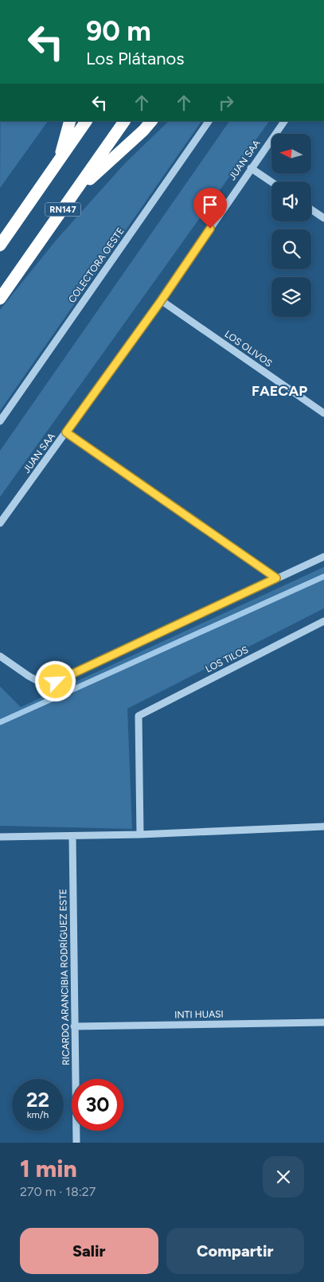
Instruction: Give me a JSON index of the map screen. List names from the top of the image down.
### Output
{
  "streets": {
    "highway": ["RN147"],
    "street": [
      "JUAN SAA",
      "COLECTORA OESTE",
      "LOS OLIVOS",
      "LOS TILOS",
      "RICARDO ARANCIBIA RODRÍGUEZ ESTE",
      "INTI HUASI"
    ]
  },
  "crossings": [
    ["JUAN SAA", "LOS OLIVOS"],
    ["RICARDO ARANCIBIA RODRÍGUEZ ESTE", "INTI HUASI"]
  ],
  "districts": ["FAECAP"],
  "north": "left",
  "page": {
    "turn": ["90 m", "Los Plátanos"],
    "speed": "22 km/h",
    "limit": "30",
    "heading": ["1 min", "270 m · 18:27"],
    "buttons": ["Salir", "Compartir"]
  }
}
